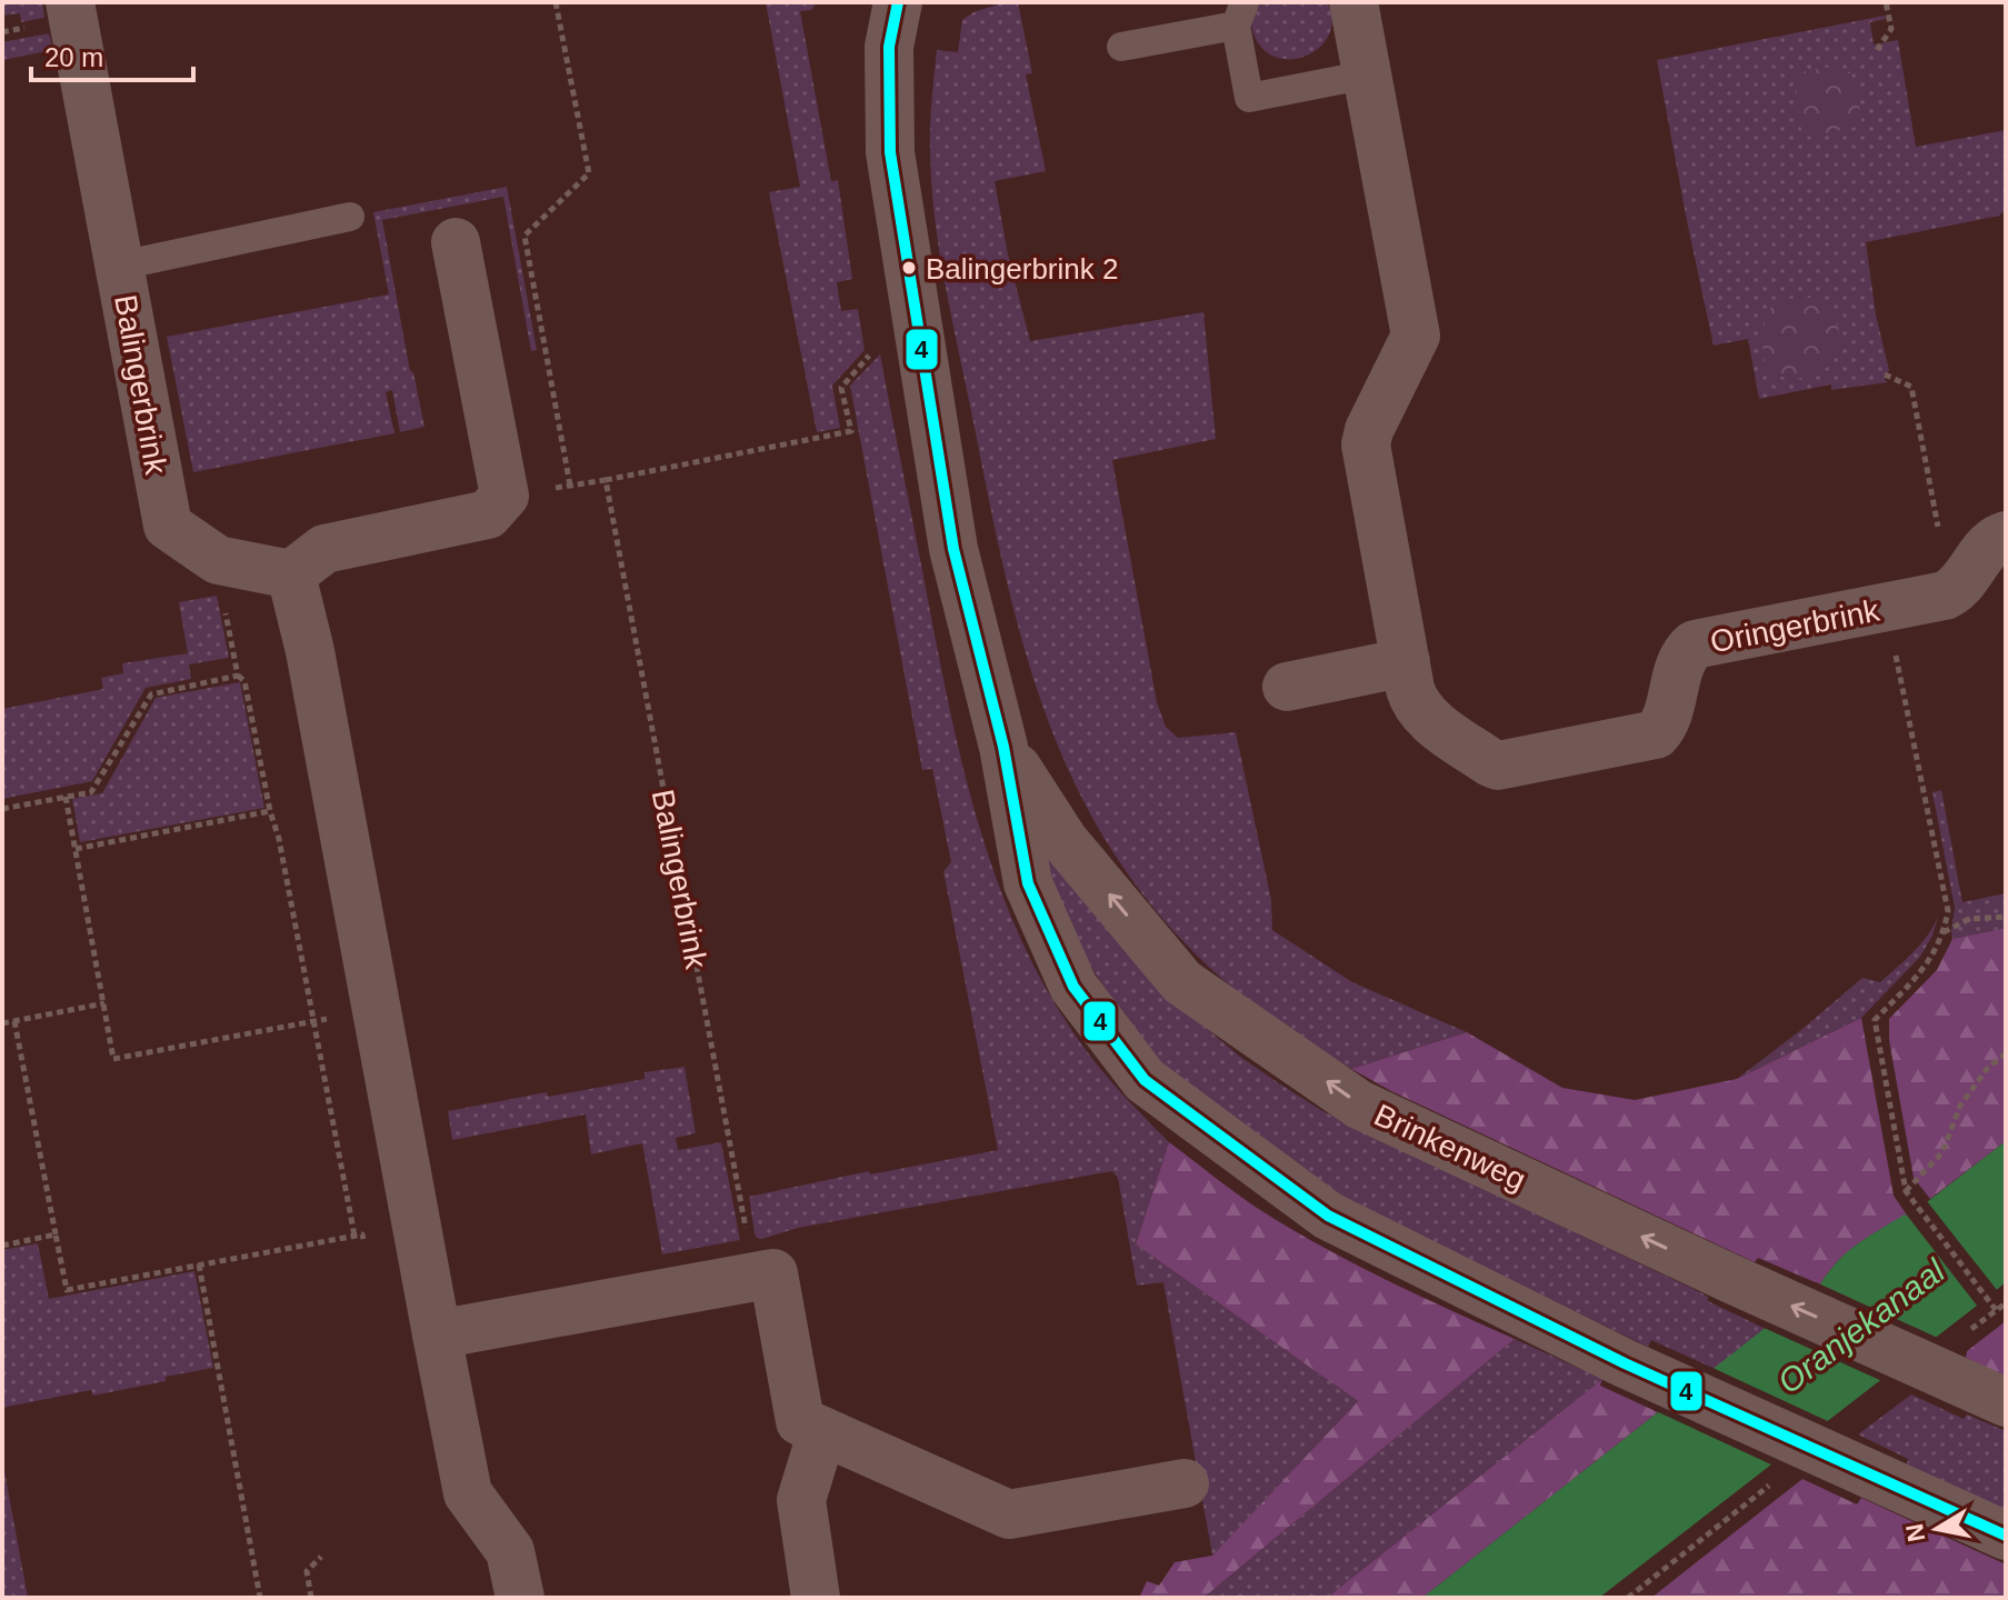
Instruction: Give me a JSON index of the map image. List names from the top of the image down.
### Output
{
  "streets": {
    "street": ["Balingerbrink", "Oringerbrink", "Brinkenweg"]
  },
  "water": ["Oranjekanaal"],
  "places": ["Balingerbrink 2"],
  "lines": ["transit line 4"],
  "scale_bar": "20 m",
  "north": "left"
}
